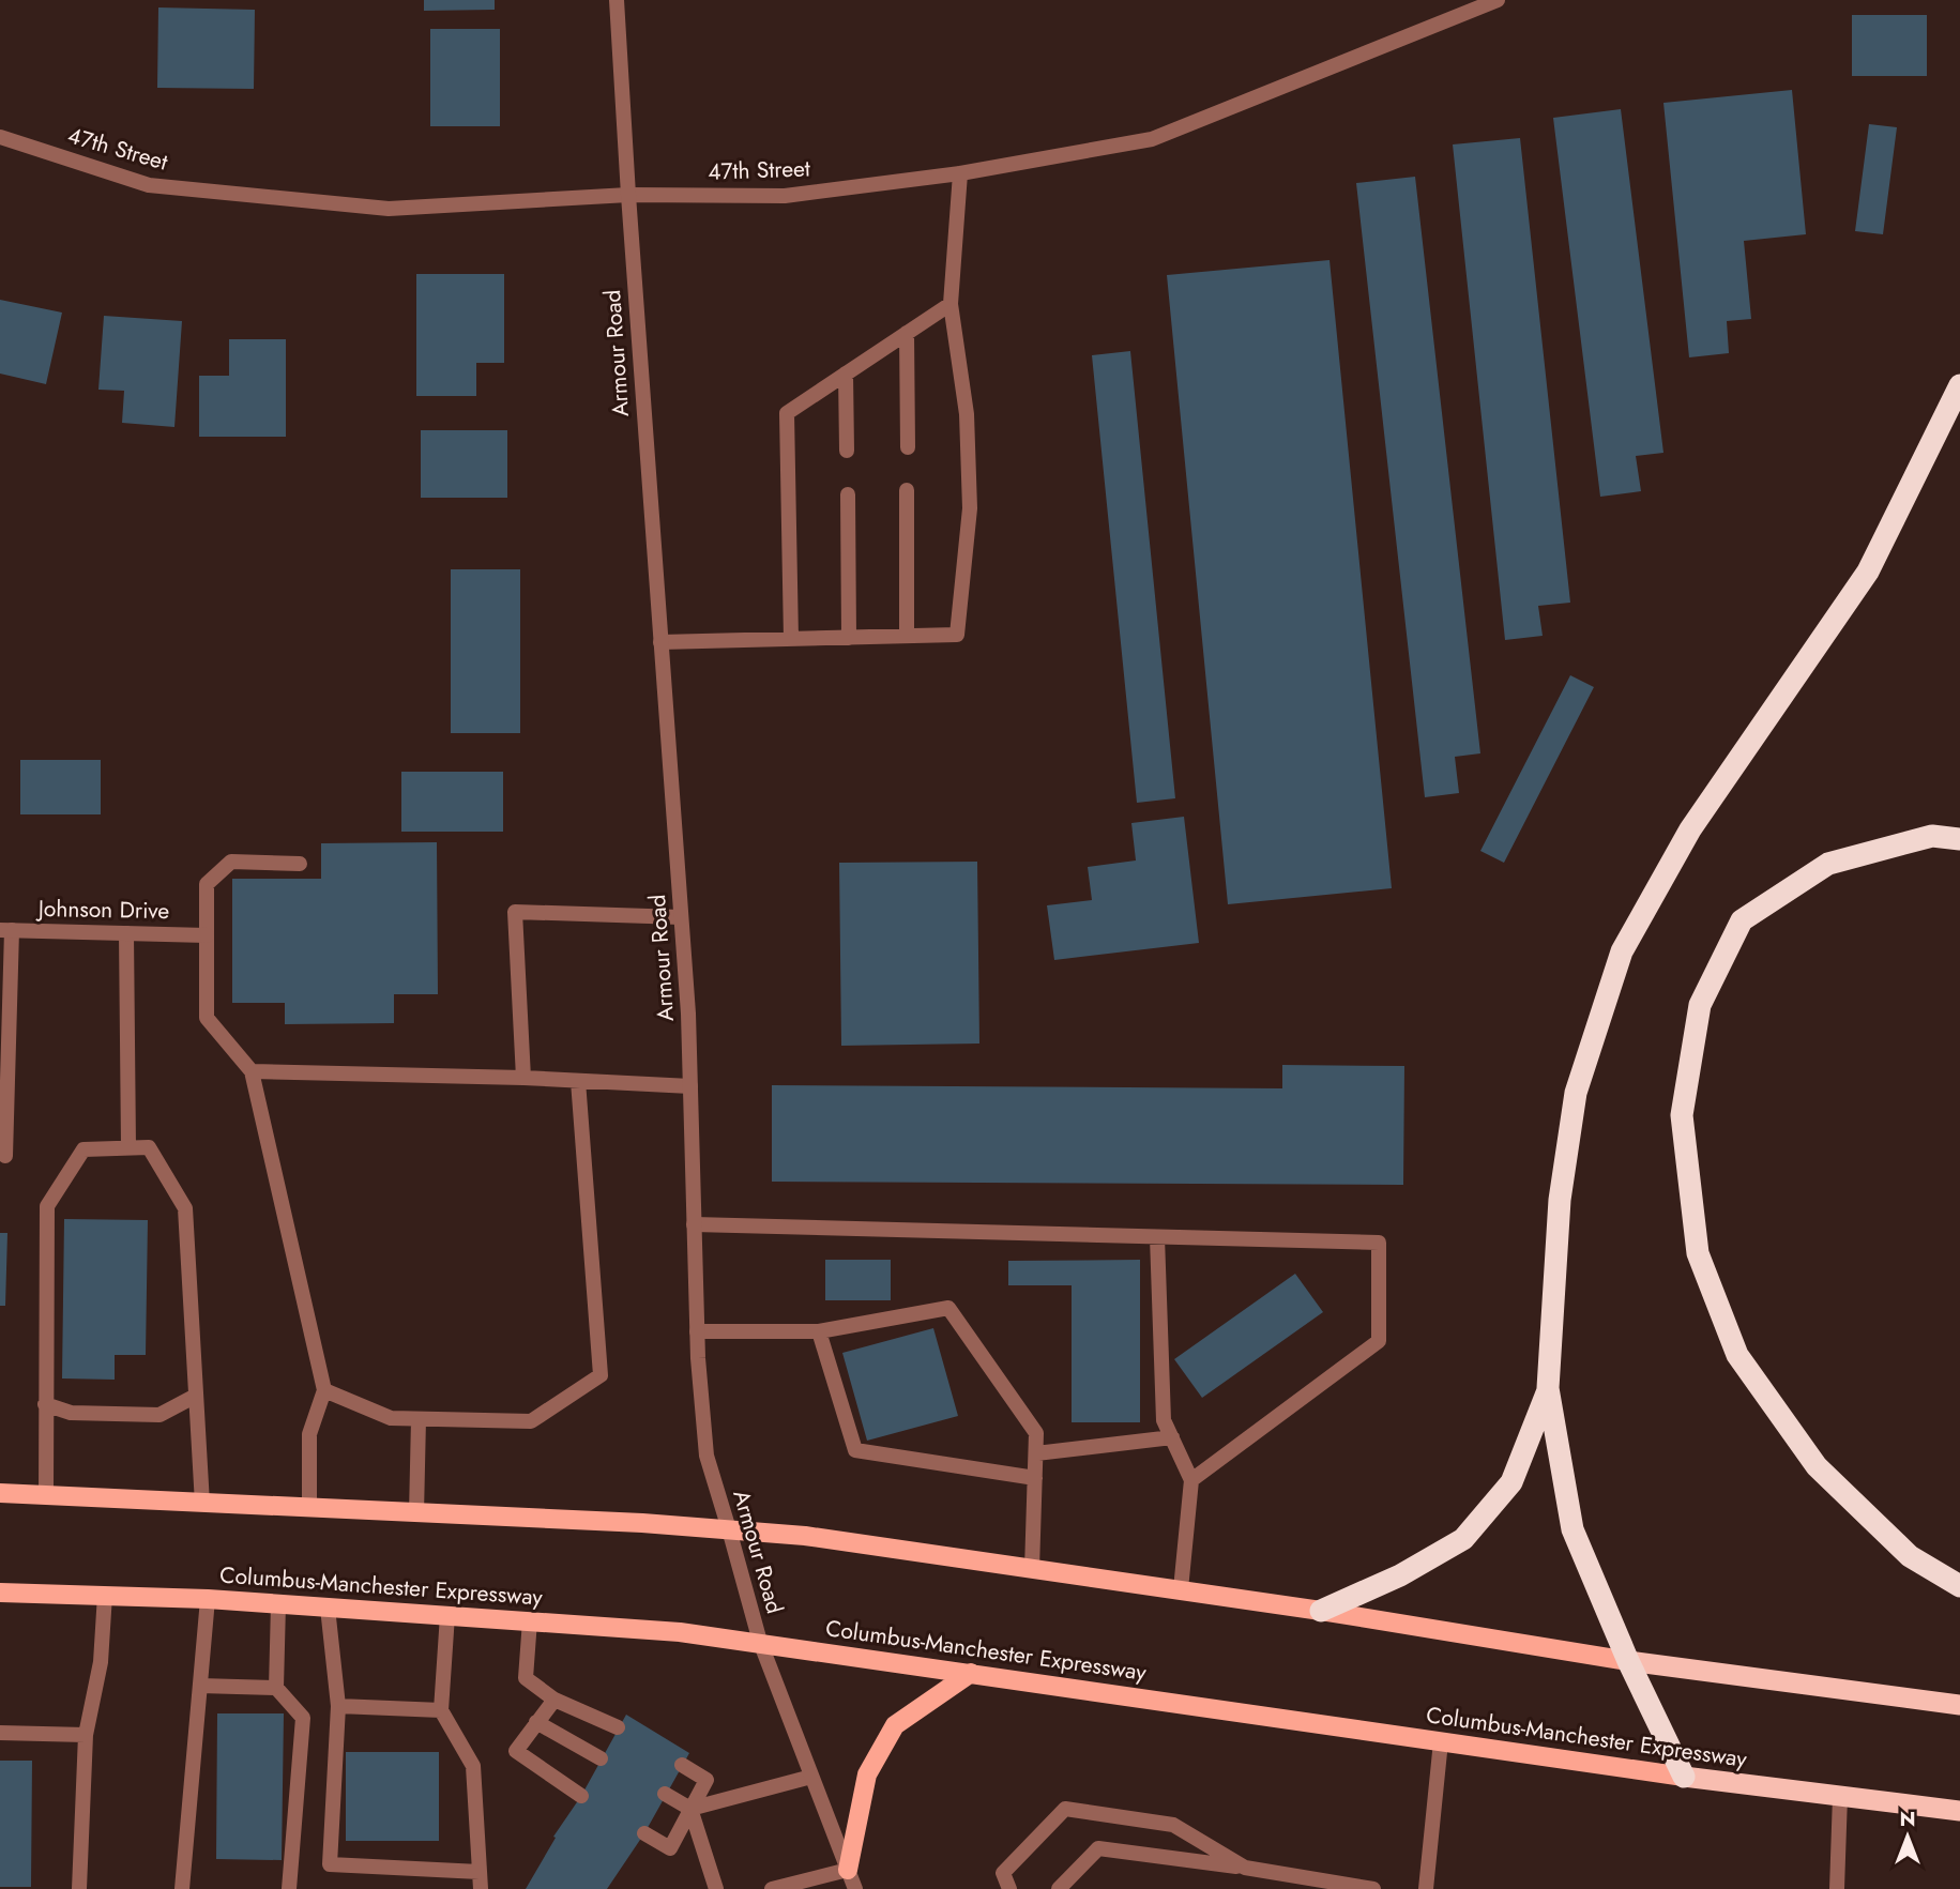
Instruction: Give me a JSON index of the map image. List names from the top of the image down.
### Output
{
  "streets": {
    "highway": ["Columbus-Manchester Expressway"],
    "street": ["47th Street", "Armour Road", "Johnson Drive"]
  },
  "crossings": [
    ["47th Street", "Armour Road"],
    ["Armour Road", "Columbus-Manchester Expressway"]
  ],
  "north": "top"
}
